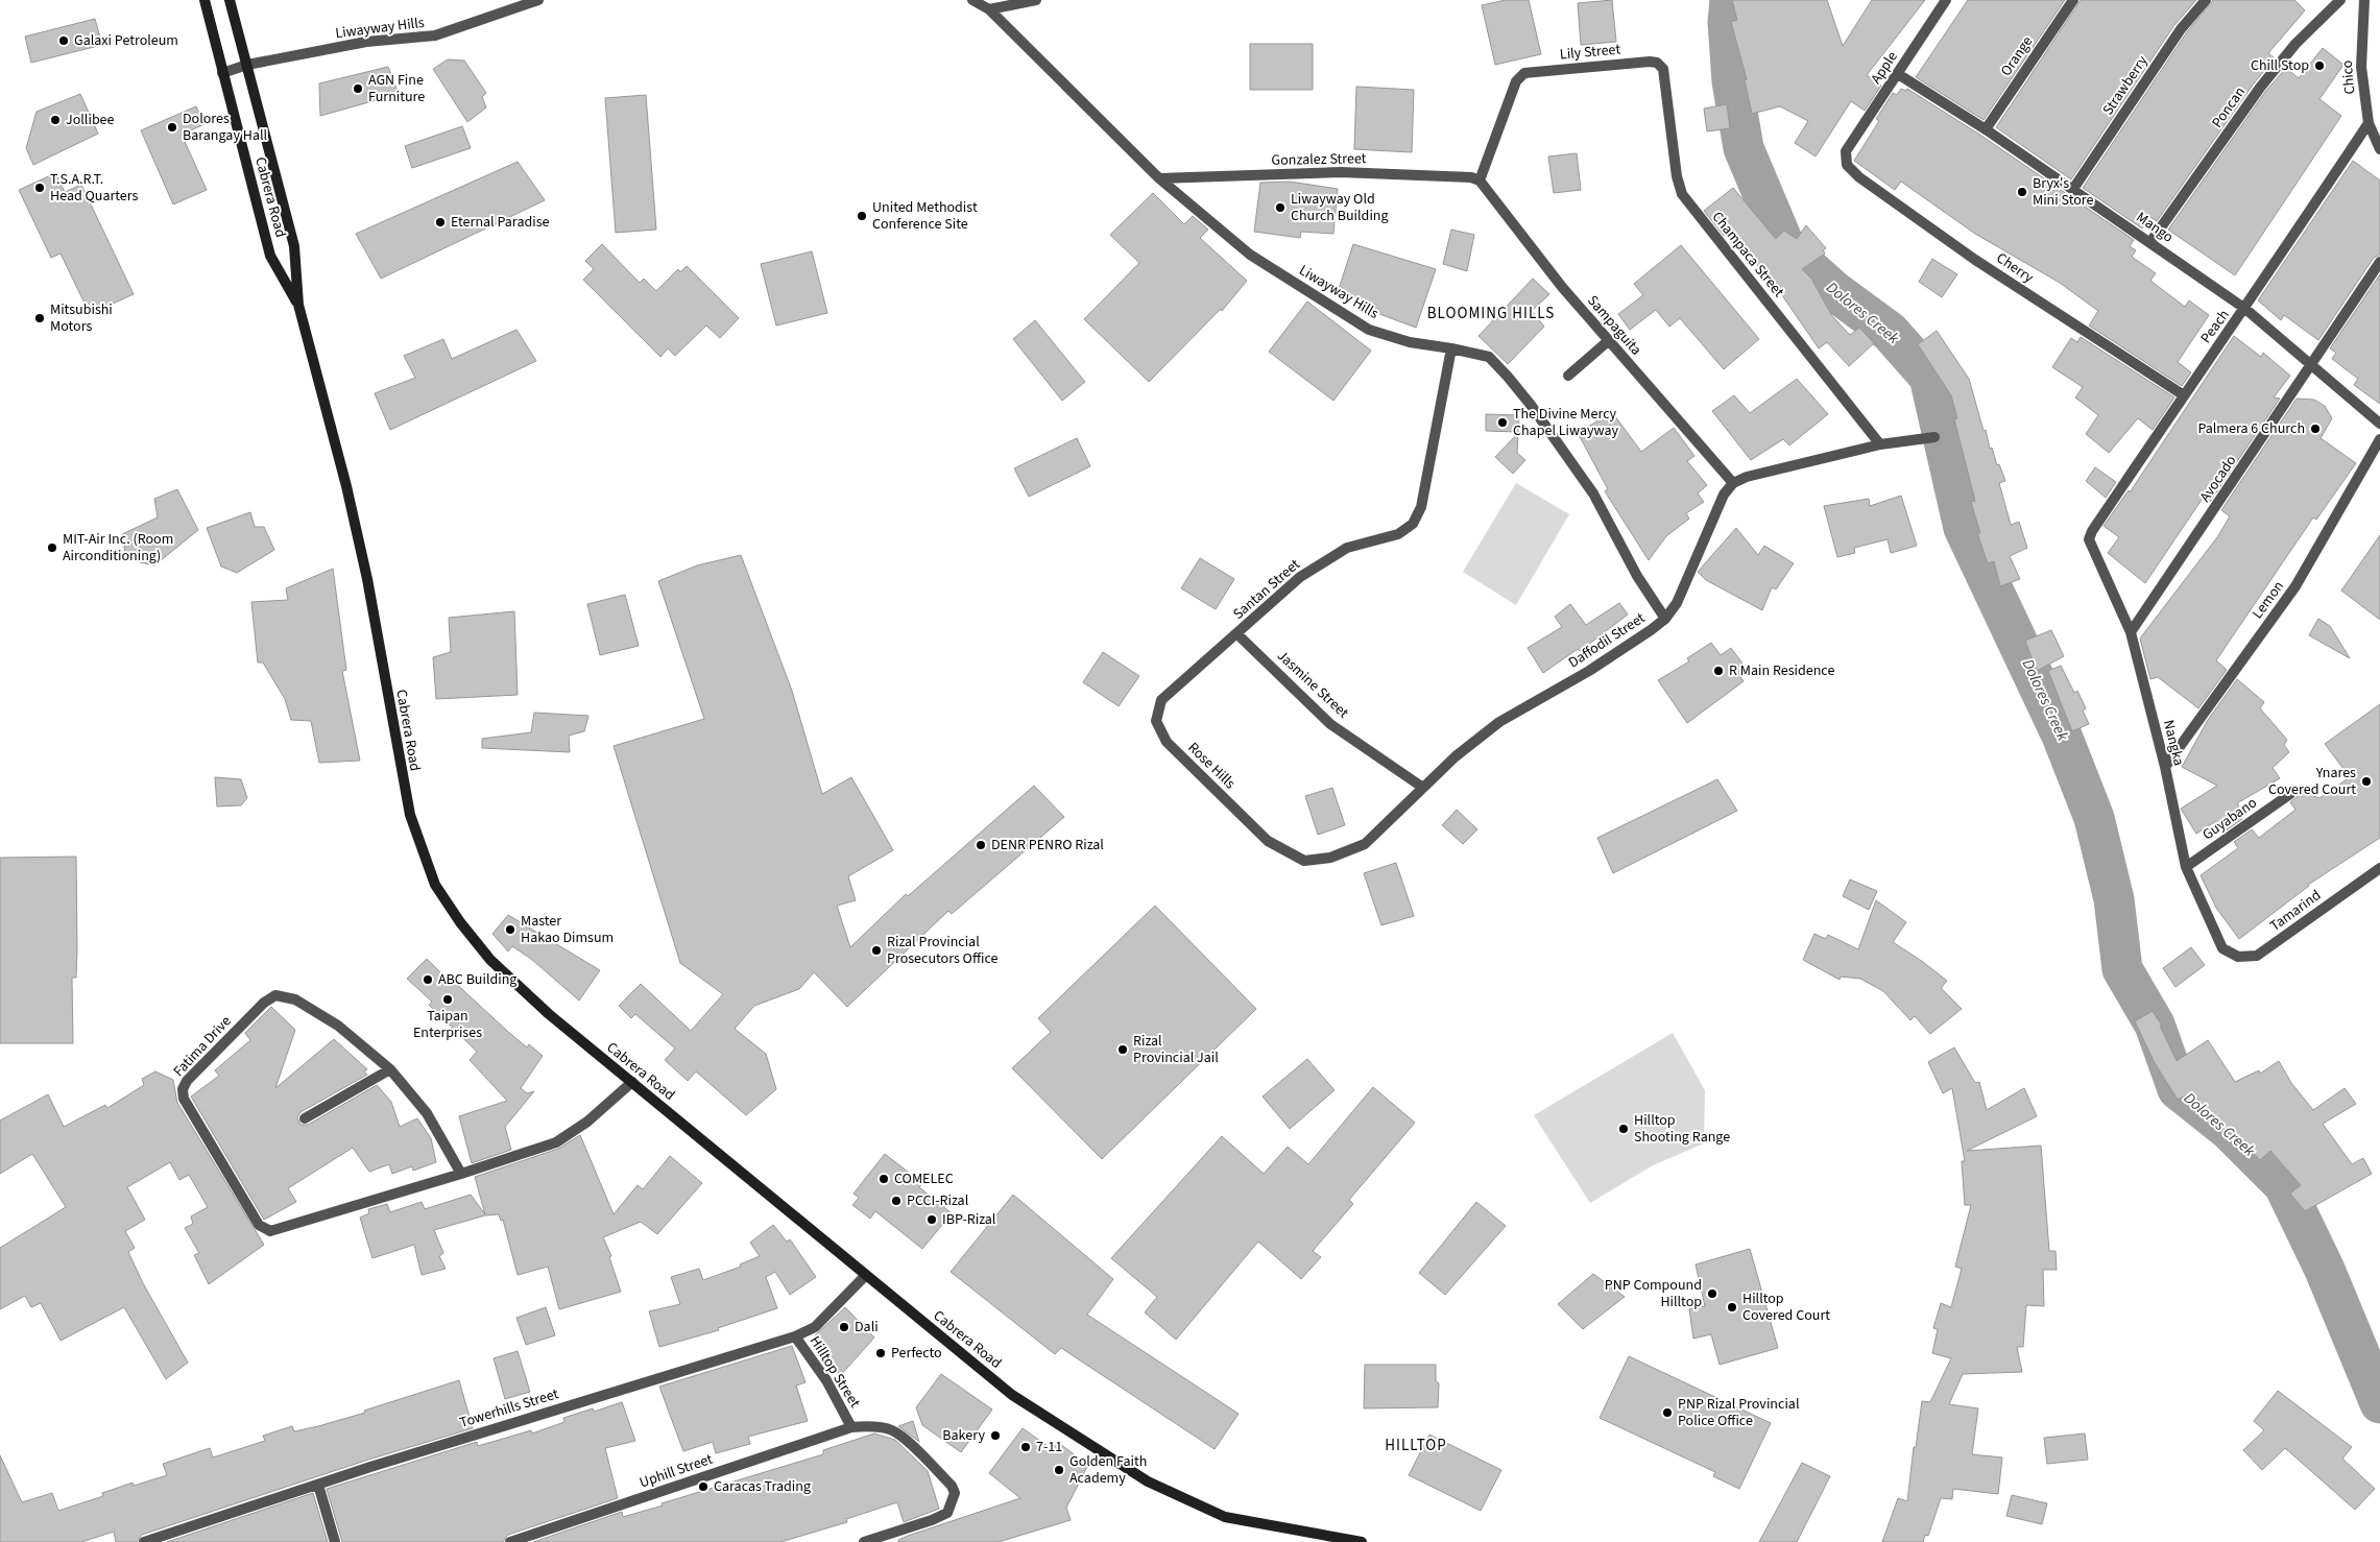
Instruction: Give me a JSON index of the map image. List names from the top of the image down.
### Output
{
  "streets": {
    "main road": ["Cabrera Road"],
    "street": [
      "Liwayway Hills",
      "Lily Street",
      "Orange",
      "Apple",
      "Chico",
      "Strawberry",
      "Poncan",
      "Gonzalez Street",
      "Mango",
      "Champaca Street",
      "Cherry",
      "Sampaguita",
      "Peach",
      "Avocado",
      "Santan Street",
      "Lemon",
      "Daffodil Street",
      "Jasmine Street",
      "Nangka",
      "Rose Hills",
      "Guyabano",
      "Tamarind",
      "Fatima Drive",
      "Hilltop Street",
      "Towerhills Street",
      "Uphill Street"
    ]
  },
  "crossings": [
    ["Liwayway Hills", "Gonzalez Street"],
    ["Liwayway Hills", "Cabrera Road"],
    ["Liwayway Hills", "Santan Street"],
    ["Liwayway Hills", "Daffodil Street"],
    ["Lily Street", "Gonzalez Street"],
    ["Lily Street", "Champaca Street"],
    ["Lily Street", "Sampaguita"],
    ["Orange", "Mango"],
    ["Apple", "Mango"],
    ["Apple", "Cherry"],
    ["Chico", "Peach"],
    ["Strawberry", "Mango"],
    ["Poncan", "Mango"],
    ["Gonzalez Street", "Sampaguita"],
    ["Cabrera Road", "Fatima Drive"],
    ["Cabrera Road", "Towerhills Street"],
    ["Mango", "Peach"],
    ["Mango", "Avocado"],
    ["Cherry", "Peach"],
    ["Sampaguita", "Daffodil Street"],
    ["Peach", "Nangka"],
    ["Avocado", "Nangka"],
    ["Santan Street", "Jasmine Street"],
    ["Santan Street", "Rose Hills"],
    ["Lemon", "Nangka"],
    ["Daffodil Street", "Jasmine Street"],
    ["Daffodil Street", "Rose Hills"],
    ["Nangka", "Guyabano"],
    ["Nangka", "Tamarind"],
    ["Hilltop Street", "Towerhills Street"],
    ["Hilltop Street", "Uphill Street"]
  ],
  "districts": ["BLOOMING HILLS", "HILLTOP"],
  "water": ["Dolores Creek"],
  "places": [
    "Galaxi Petroleum",
    "Chill Stop",
    "AGN Fine Furniture",
    "Jollibee",
    "Dolores Barangay Hall",
    "T.S.A.R.T. Head Quarters",
    "Bryx's Mini Store",
    "Liwayway Old Church Building",
    "United Methodist Conference Site",
    "Eternal Paradise",
    "Mitsubishi Motors",
    "The Divine Mercy Chapel Liwayway",
    "Palmera 6 Church",
    "MIT-Air Inc. (Room Airconditioning)",
    "R Main Residence",
    "Ynares Covered Court",
    "DENR PENRO Rizal",
    "Master Hakao Dimsum",
    "Rizal Provincial Prosecutors Office",
    "ABC Building",
    "Taipan Enterprises",
    "Rizal Provincial Jail",
    "Hilltop Shooting Range",
    "COMELEC",
    "PCCI-Rizal",
    "IBP-Rizal",
    "PNP Compound Hilltop",
    "Hilltop Covered Court",
    "Dali",
    "Perfecto",
    "PNP Rizal Provincial Police Office",
    "Bakery",
    "7-11",
    "Golden Faith Academy",
    "Caracas Trading"
  ]
}
